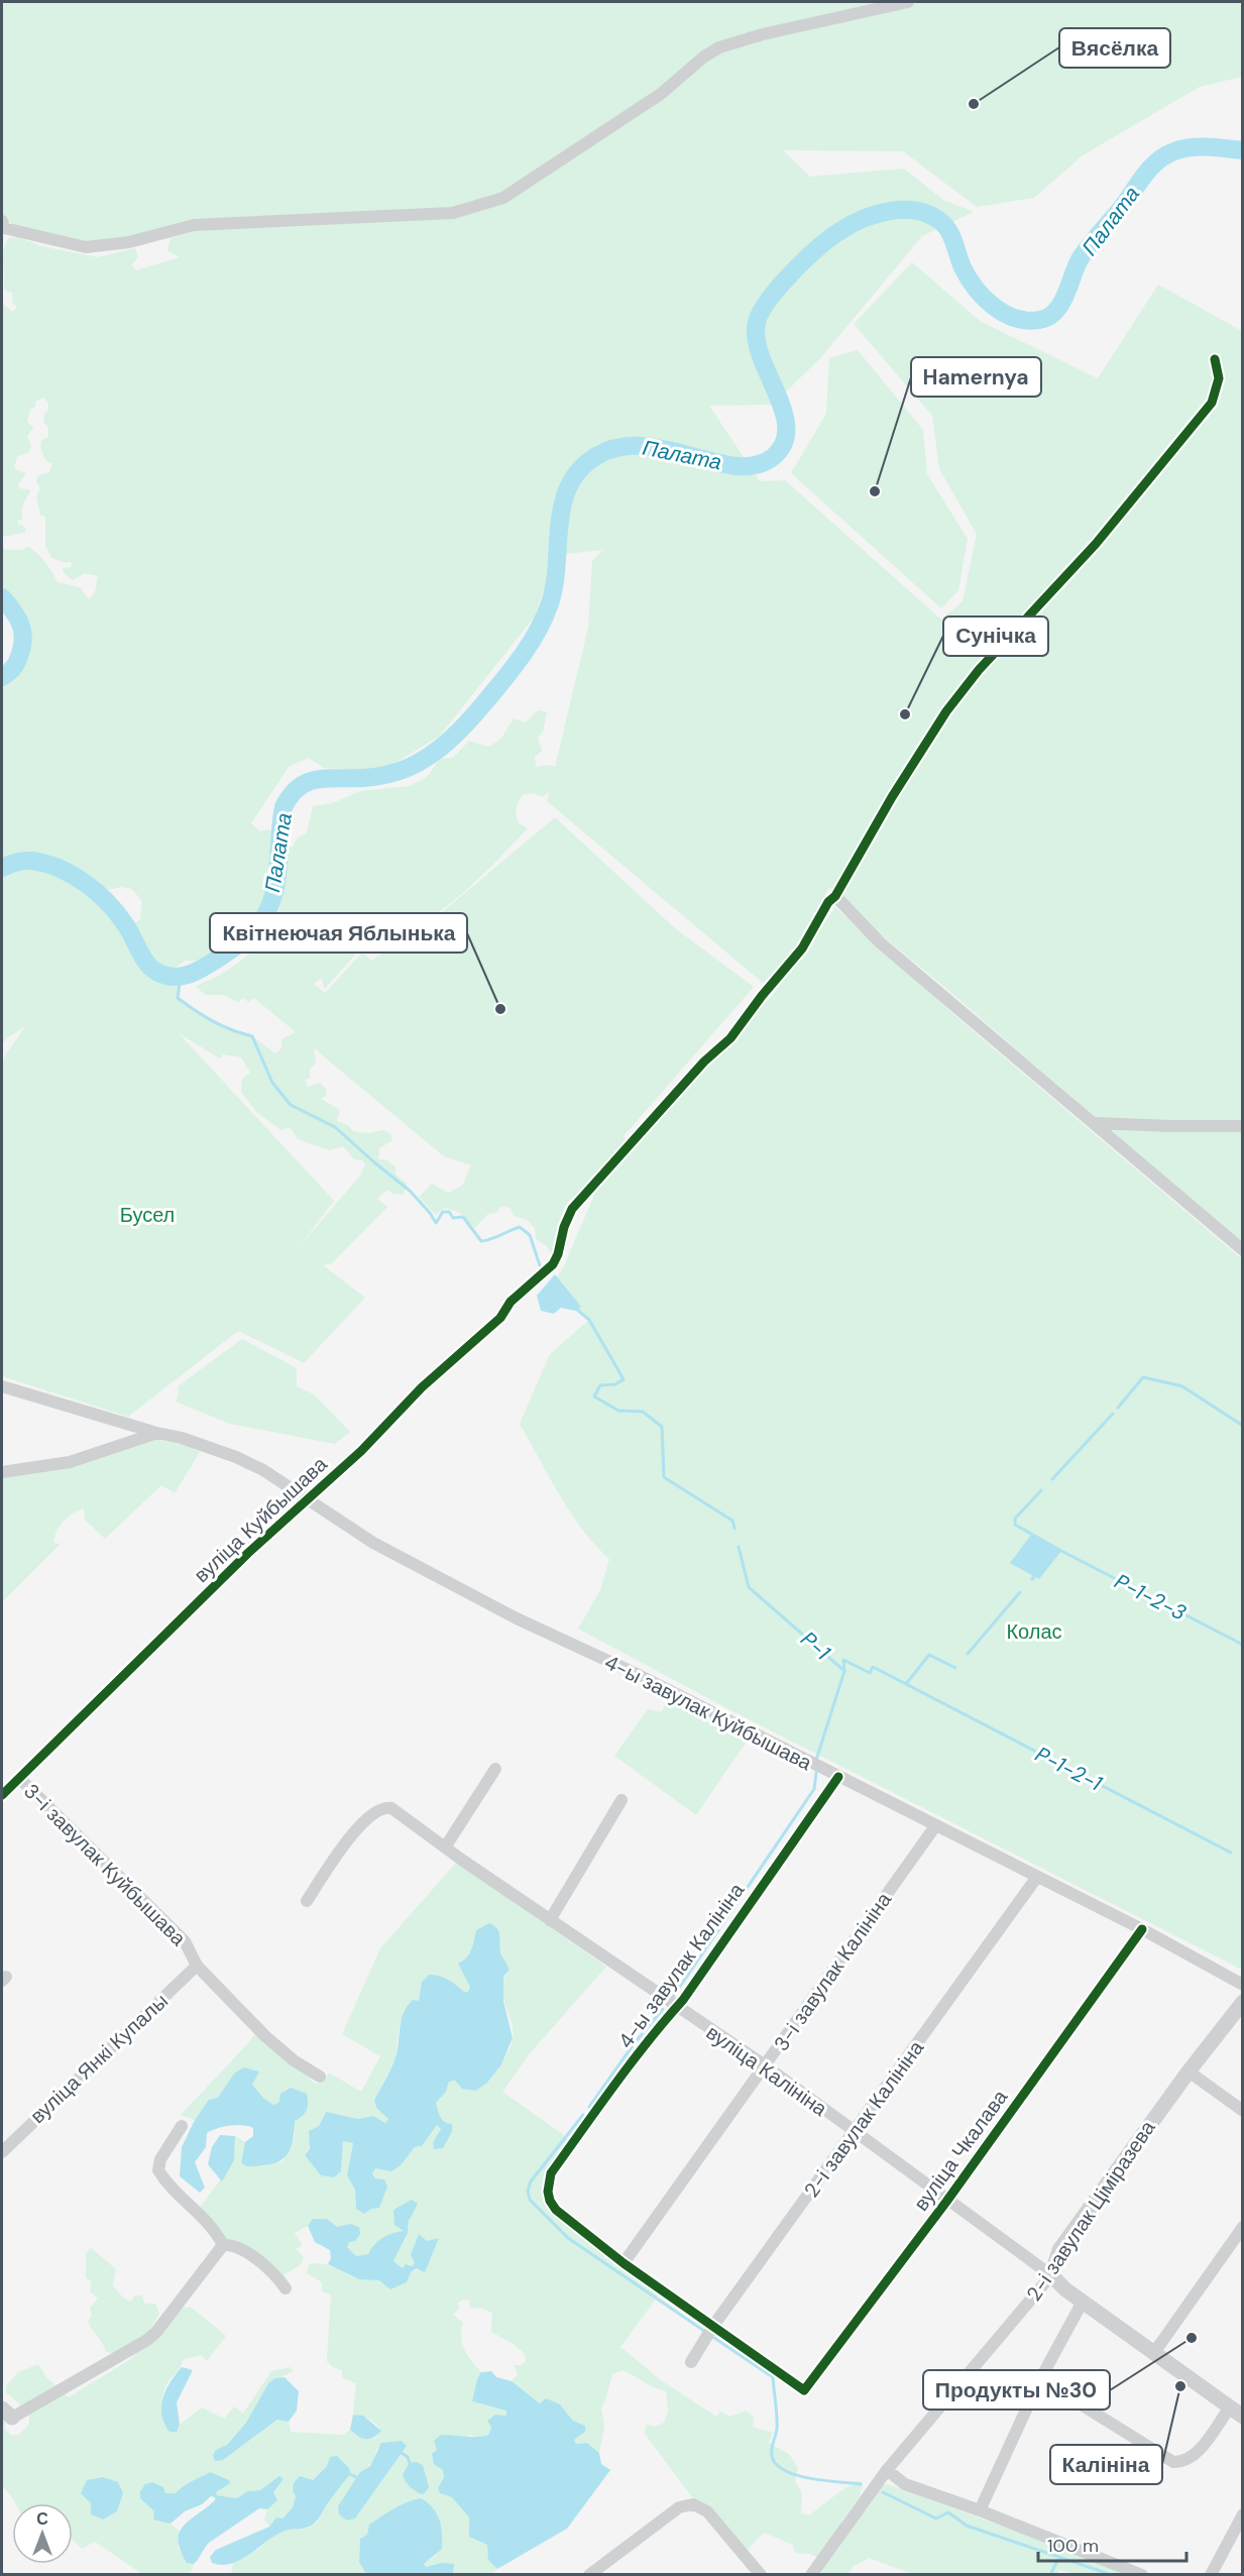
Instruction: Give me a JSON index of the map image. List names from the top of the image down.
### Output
{
  "streets": {
    "street": [
      "вуліца Куйбышава",
      "4-ы завулак Куйбышава",
      "3-і завулак Куйбышава",
      "4-ы завулак Калініна",
      "3-і завулак Калініна",
      "вуліца Янкі Купалы",
      "вуліца Калініна",
      "2-і завулак Калініна",
      "вуліца Чкалава",
      "2-і завулак Ціміразева"
    ]
  },
  "crossings": [
    ["вуліца Куйбышава", "4-ы завулак Куйбышава"],
    ["вуліца Куйбышава", "3-і завулак Куйбышава"],
    ["4-ы завулак Куйбышава", "4-ы завулак Калініна"],
    ["4-ы завулак Куйбышава", "3-і завулак Калініна"],
    ["4-ы завулак Куйбышава", "2-і завулак Калініна"],
    ["4-ы завулак Куйбышава", "вуліца Чкалава"],
    ["3-і завулак Куйбышава", "вуліца Янкі Купалы"],
    ["4-ы завулак Калініна", "3-і завулак Калініна"],
    ["4-ы завулак Калініна", "вуліца Калініна"],
    ["3-і завулак Калініна", "вуліца Калініна"],
    ["вуліца Калініна", "2-і завулак Калініна"],
    ["вуліца Калініна", "вуліца Чкалава"],
    ["вуліца Калініна", "2-і завулак Ціміразева"],
    ["2-і завулак Калініна", "вуліца Чкалава"]
  ],
  "water": [
    "Палата",
    "P-1-2-3",
    "P-1",
    "P-1-2-1"
  ],
  "parks": ["Бусел", "Колас"],
  "places": [
    "Вясёлка",
    "Hamernya",
    "Сунічка",
    "Квітнеючая Яблынька",
    "Продукты №30",
    "Калініна"
  ],
  "scale_bar": "100 m",
  "north": "top"
}
